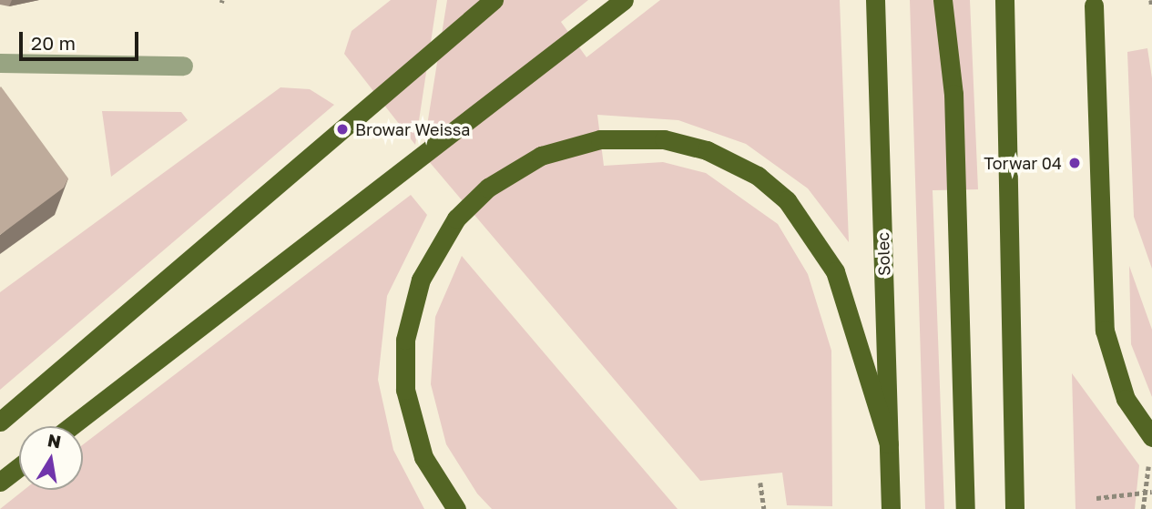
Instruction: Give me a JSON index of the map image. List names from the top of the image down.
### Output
{
  "streets": {
    "main road": ["Solec"]
  },
  "places": ["Browar Weissa", "Torwar 04"],
  "scale_bar": "20 m",
  "north": "top"
}
